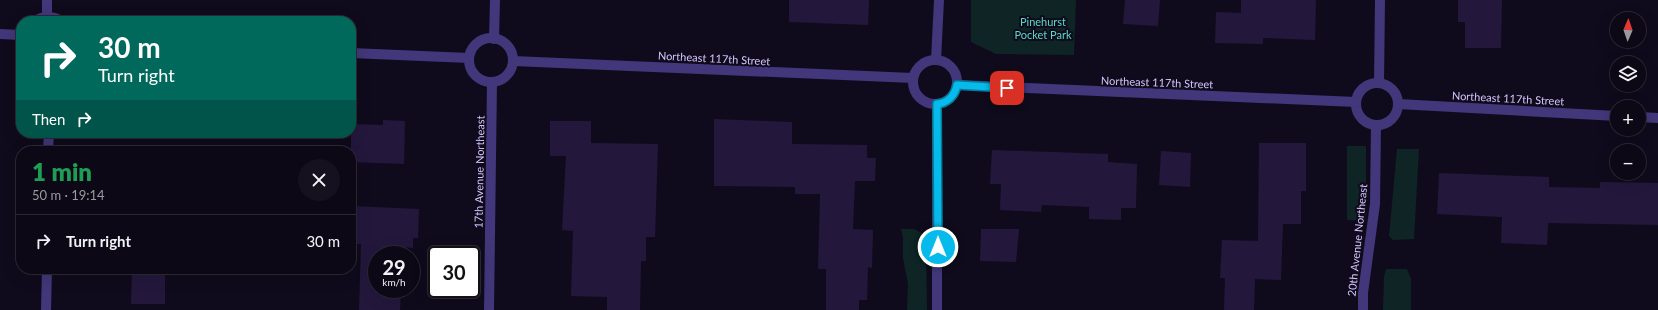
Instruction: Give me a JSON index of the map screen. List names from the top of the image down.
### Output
{
  "streets": {
    "street": ["Northeast 117th Street", "17th Avenue Northeast", "20th Avenue Northeast"]
  },
  "crossings": [
    ["Northeast 117th Street", "17th Avenue Northeast"],
    ["Northeast 117th Street", "20th Avenue Northeast"]
  ],
  "parks": ["Pinehurst Pocket Park"],
  "north": "top",
  "page": {
    "map_buttons": ["+", "−"],
    "turn": ["30 m", "Turn right"],
    "then": "Then",
    "heading": ["1 min", "50 m · 19:14"],
    "list": [
      {
        "name": "Turn right",
        "value": "30 m"
      }
    ],
    "speed": "29 km/h",
    "limit": "30"
  }
}
